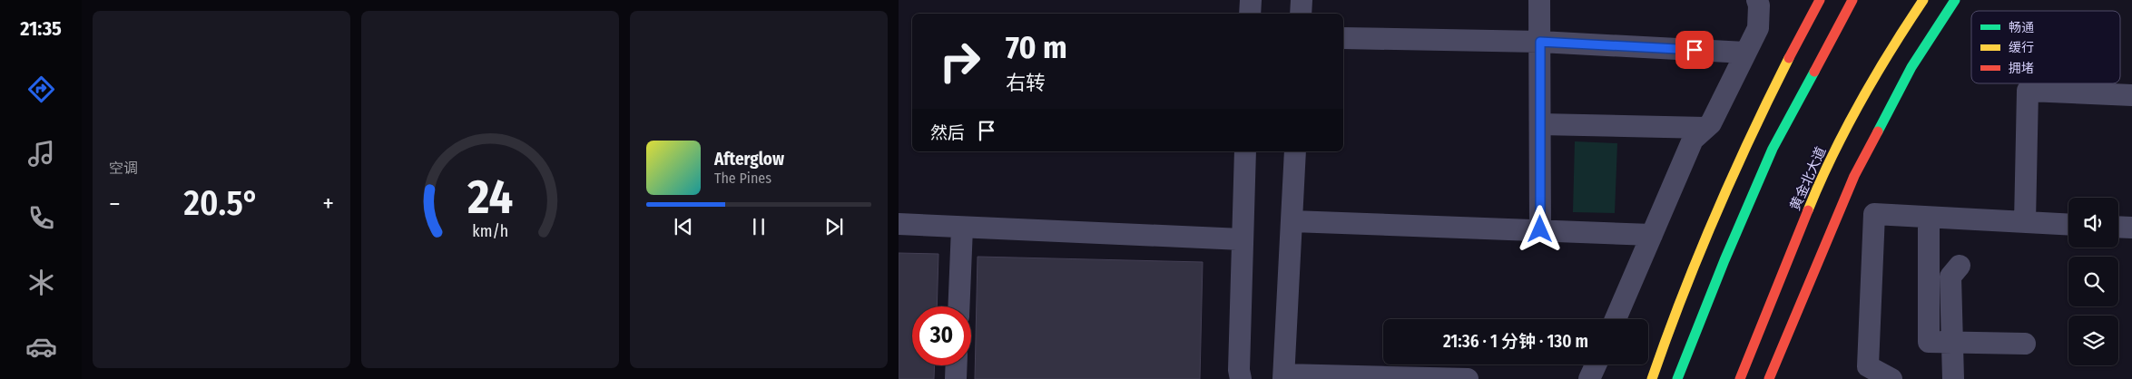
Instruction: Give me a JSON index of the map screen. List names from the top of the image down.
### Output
{
  "streets": {
    "street": ["黄金北大道"]
  },
  "legend": ["畅通", "缓行", "拥堵"],
  "page": {
    "tabs": "21:35",
    "tile": "空调",
    "turn": ["70 m", "右转"],
    "then": "然后",
    "song": ["Afterglow", "The Pines"],
    "heat": ["−", "20.5°", "+"],
    "limit": "30",
    "trip": "21:36 · 1 分钟 · 130 m",
    "gauge": ["24", "km/h"]
  }
}
